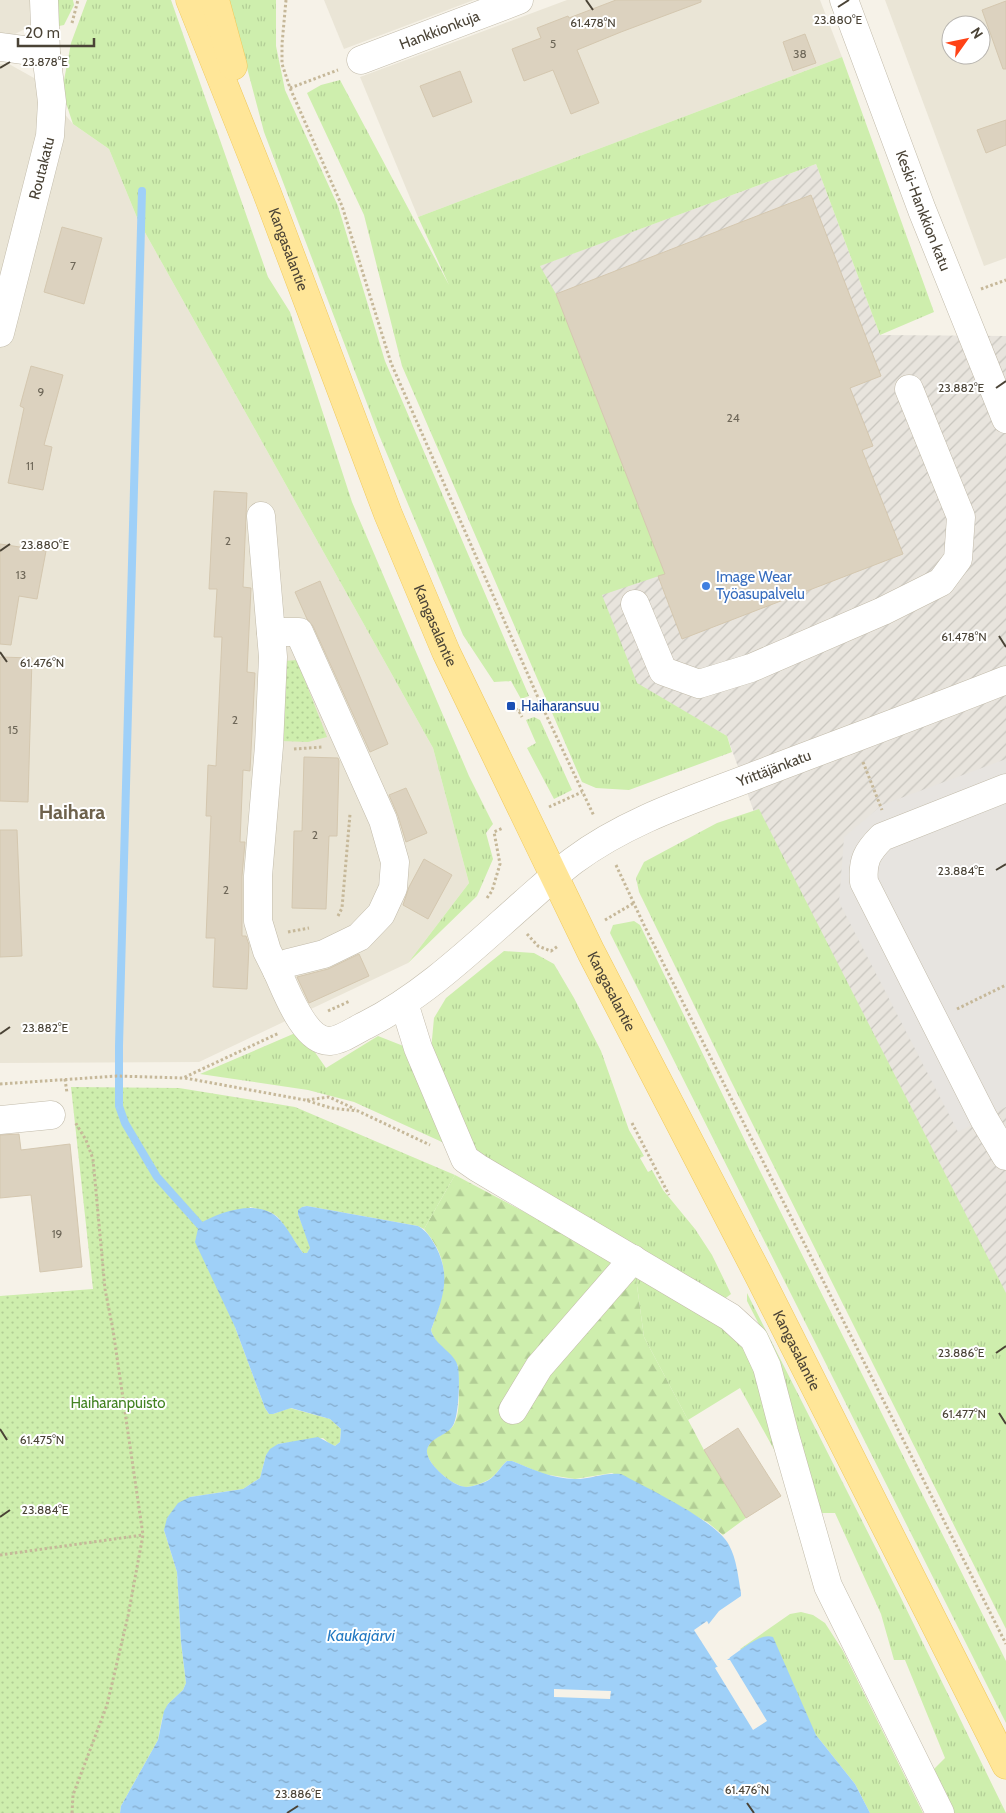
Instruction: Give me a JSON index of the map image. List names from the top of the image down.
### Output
{
  "streets": {
    "main road": ["Kangasalantie"],
    "street": [
      "Hankkionkuja",
      "Routakatu",
      "Keski-Hankkion katu",
      "Yrittäjänkatu"
    ]
  },
  "crossings": [
    ["Kangasalantie", "Yrittäjänkatu"]
  ],
  "districts": ["Haihara"],
  "water": ["Kaukajärvi"],
  "parks": ["Haiharanpuisto"],
  "places": {
    "other": ["Image Wear Työasupalvelu"],
    "transit": ["Haiharansuu"]
  },
  "house_numbers": [
    "5",
    "38",
    "7",
    "9",
    "24",
    "11",
    "2",
    "13",
    "2",
    "15",
    "2",
    "2",
    "19"
  ],
  "scale_bar": "20 m",
  "north": "top right",
  "coordinates": [
    "23.880°E",
    "61.478°N",
    "23.878°E",
    "23.882°E",
    "61.476°N",
    "23.884°E",
    "23.886°E",
    "61.477°N",
    "61.475°N"
  ]
}
